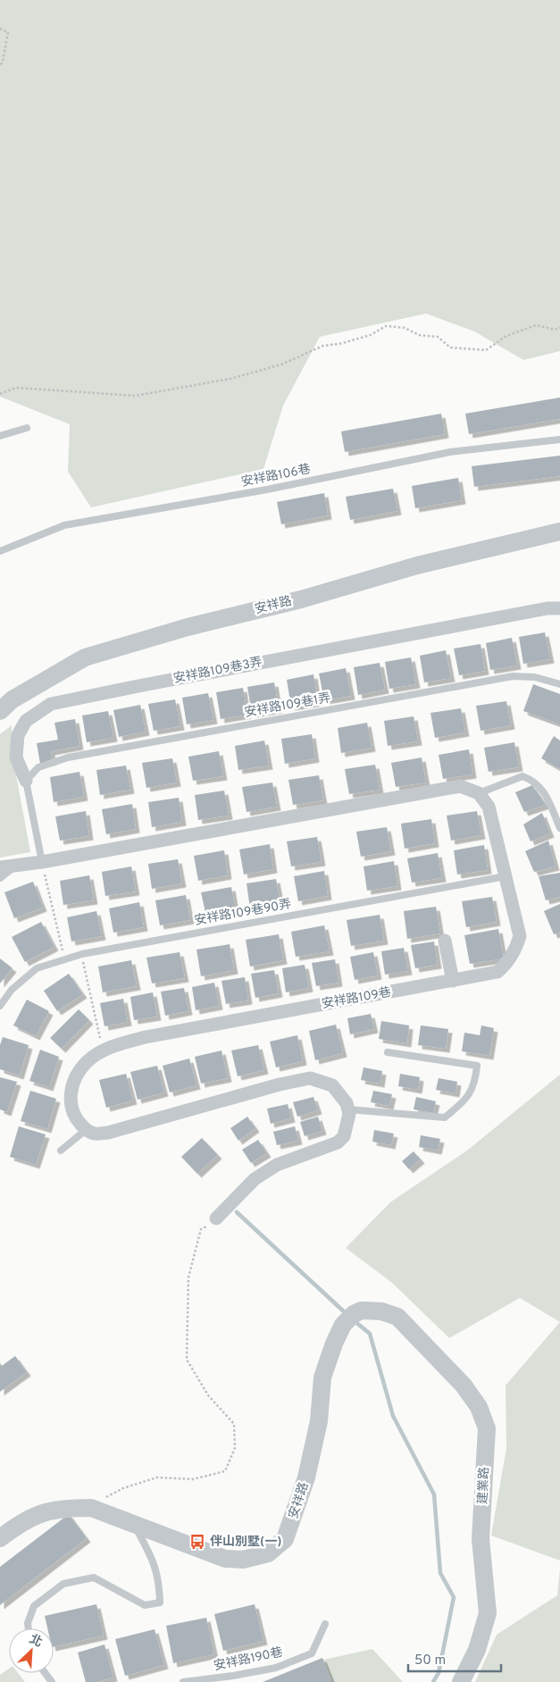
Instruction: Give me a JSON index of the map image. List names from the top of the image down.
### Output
{
  "streets": {
    "street": [
      "安祥路",
      "安祥路109巷3弄",
      "安祥路109巷",
      "建業路"
    ],
    "lane": [
      "安祥路106巷",
      "安祥路109巷1弄",
      "安祥路109巷90弄",
      "安祥路190巷"
    ]
  },
  "crossings": [
    ["安祥路", "建業路"],
    ["安祥路109巷3弄", "安祥路109巷1弄"],
    ["安祥路109巷90弄", "安祥路109巷"]
  ],
  "places": {
    "bus stop": ["伴山別墅(一)"]
  },
  "scale_bar": "50 m",
  "north": "top right"
}
